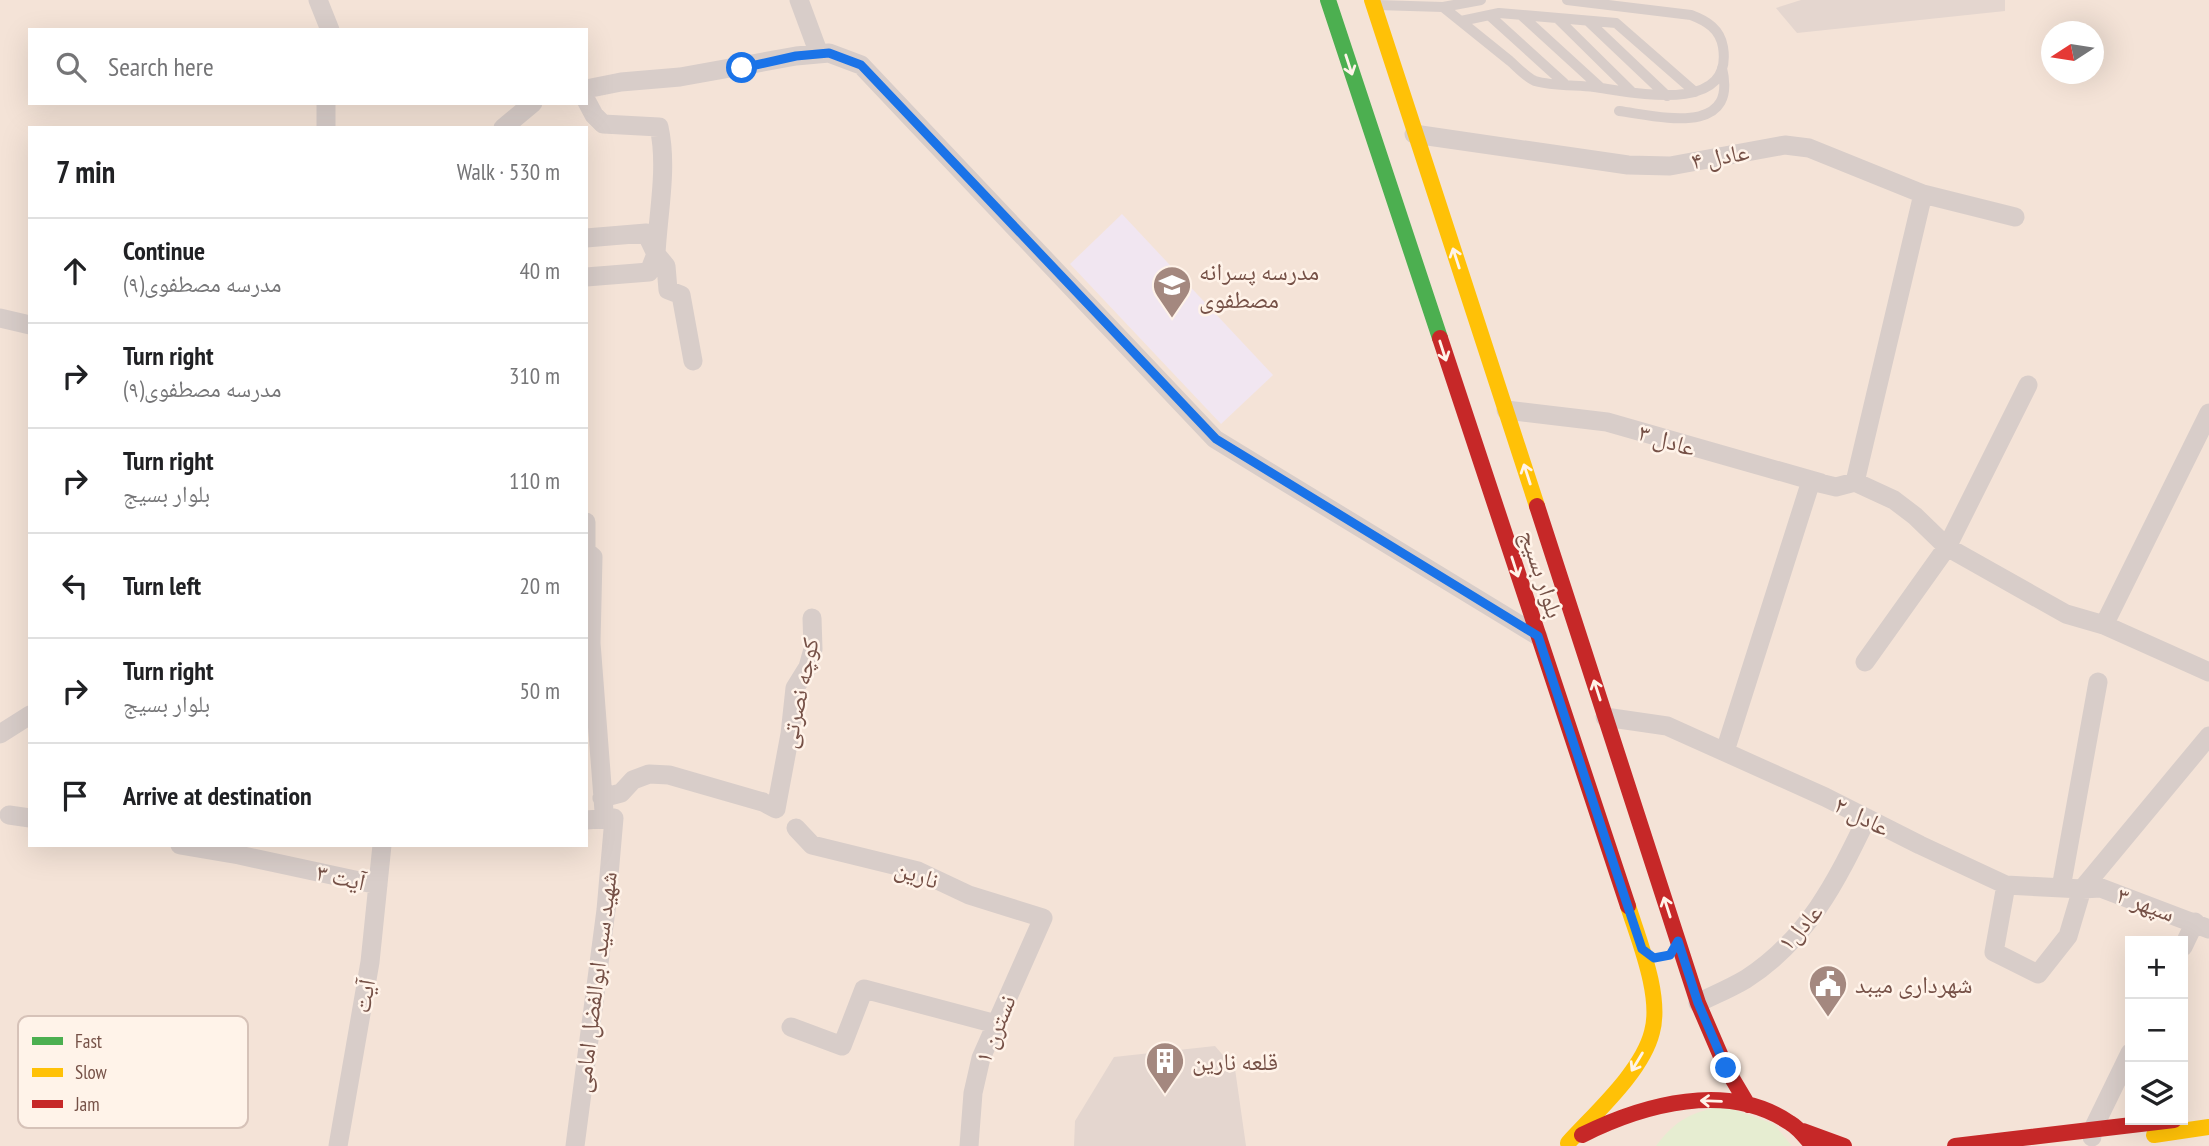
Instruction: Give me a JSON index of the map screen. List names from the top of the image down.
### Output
{
  "streets": {
    "main road": ["بلوار بسیج"],
    "street": [
      "عادل ۴",
      "عادل ۳",
      "کوچه نصرتی",
      "عادل ۲",
      "نارین",
      "آیت ۳",
      "سپهر ۳",
      "عادل۱",
      "شهید سید ابوالفضل امامی",
      "آیت",
      "نسترن ۱"
    ]
  },
  "crossings": [
    ["عادل ۴", "بلوار بسیج"],
    ["عادل ۳", "بلوار بسیج"],
    ["بلوار بسیج", "عادل ۲"],
    ["بلوار بسیج", "عادل۱"],
    ["کوچه نصرتی", "شهید سید ابوالفضل امامی"],
    ["عادل ۲", "سپهر ۳"],
    ["عادل ۲", "عادل۱"],
    ["نارین", "نسترن ۱"],
    ["آیت ۳", "آیت"]
  ],
  "places": {
    "school or university": ["مدرسه پسرانه مصطفوی"],
    "public building": ["شهرداری میبد"],
    "building": ["قلعه نارین"]
  },
  "legend": ["Fast", "Slow", "Jam"],
  "north": "left",
  "page": {
    "search": "Search here",
    "heading": ["7 min", "Walk · 530 m"],
    "list": [
      ["Continue", "مدرسه مصطفوی(۹)", "40 m"],
      ["Turn right", "مدرسه مصطفوی(۹)", "310 m"],
      ["Turn right", "بلوار بسیج", "110 m"],
      ["Turn left", "20 m"],
      ["Turn right", "بلوار بسیج", "50 m"],
      "Arrive at destination"
    ],
    "map_buttons": ["+", "−"]
  }
}
